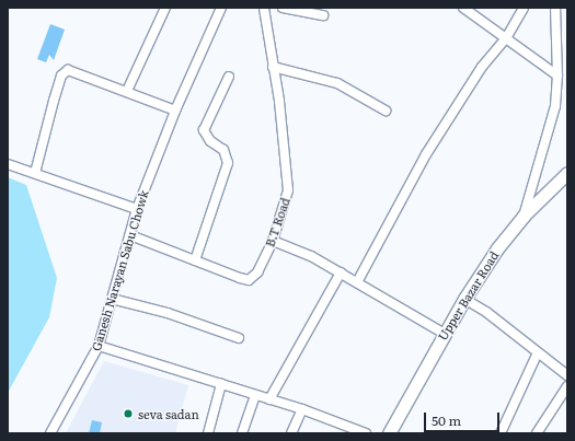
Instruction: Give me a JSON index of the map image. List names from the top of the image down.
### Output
{
  "streets": {
    "street": ["B.T Road", "Ganesh Narayan Sabu Chowk", "Upper Bazar Road"]
  },
  "crossings": [
    ["B.T Road", "Ganesh Narayan Sabu Chowk"]
  ],
  "places": ["seva sadan"],
  "scale_bar": "50 m"
}
